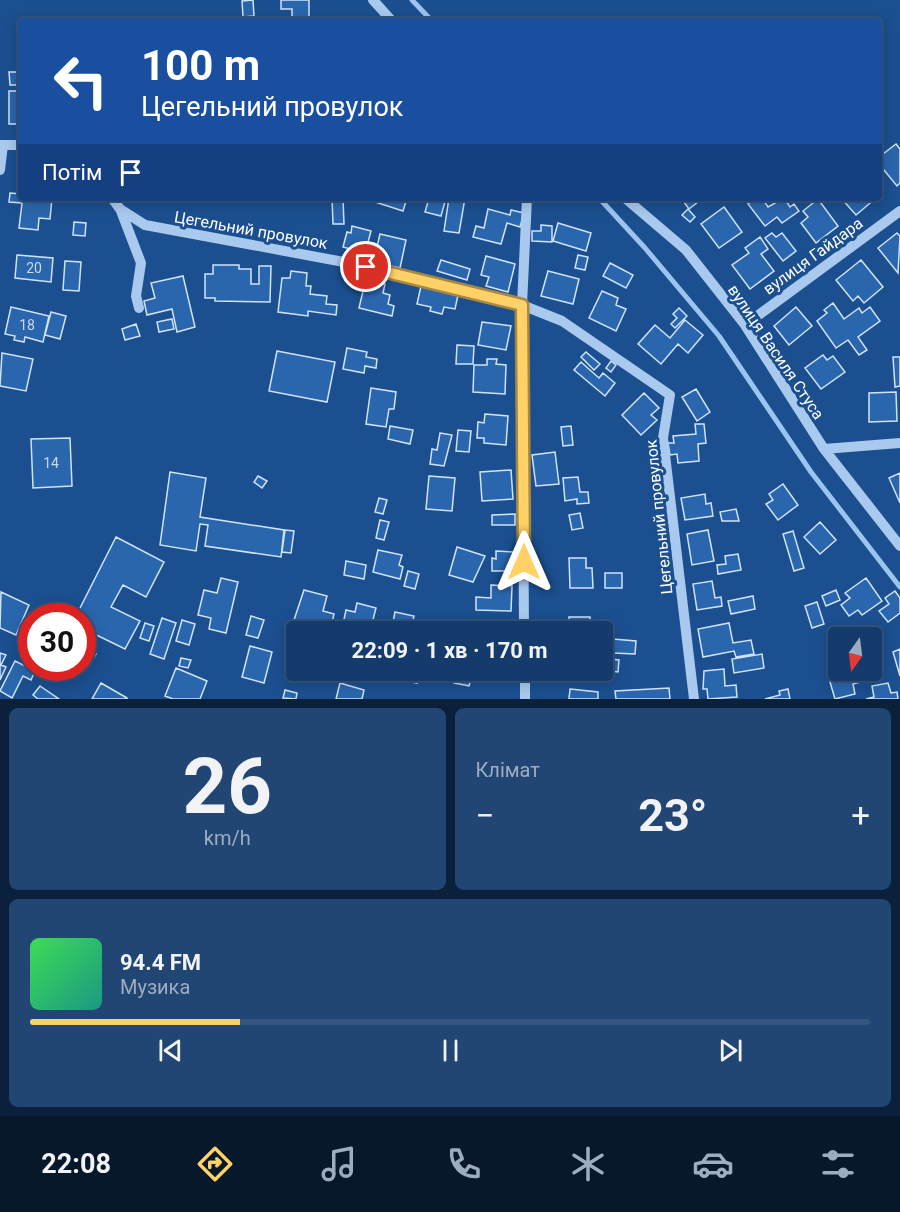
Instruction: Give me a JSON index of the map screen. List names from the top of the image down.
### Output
{
  "streets": {
    "street": ["Цегельний провулок", "вулиця Гайдара", "вулиця Василя Стуса"]
  },
  "crossings": [
    ["вулиця Гайдара", "вулиця Василя Стуса"]
  ],
  "house_numbers": ["20", "18", "14"],
  "north": "bottom",
  "page": {
    "turn": ["100 m", "Цегельний провулок"],
    "then": "Потім",
    "limit": "30",
    "trip": "22:09 · 1 хв · 170 m",
    "tile": [
      ["26", "km/h"],
      "Клімат"
    ],
    "heat": ["−", "23°", "+"],
    "song": ["94.4 FM", "Музика"],
    "tabs": "22:08"
  }
}
